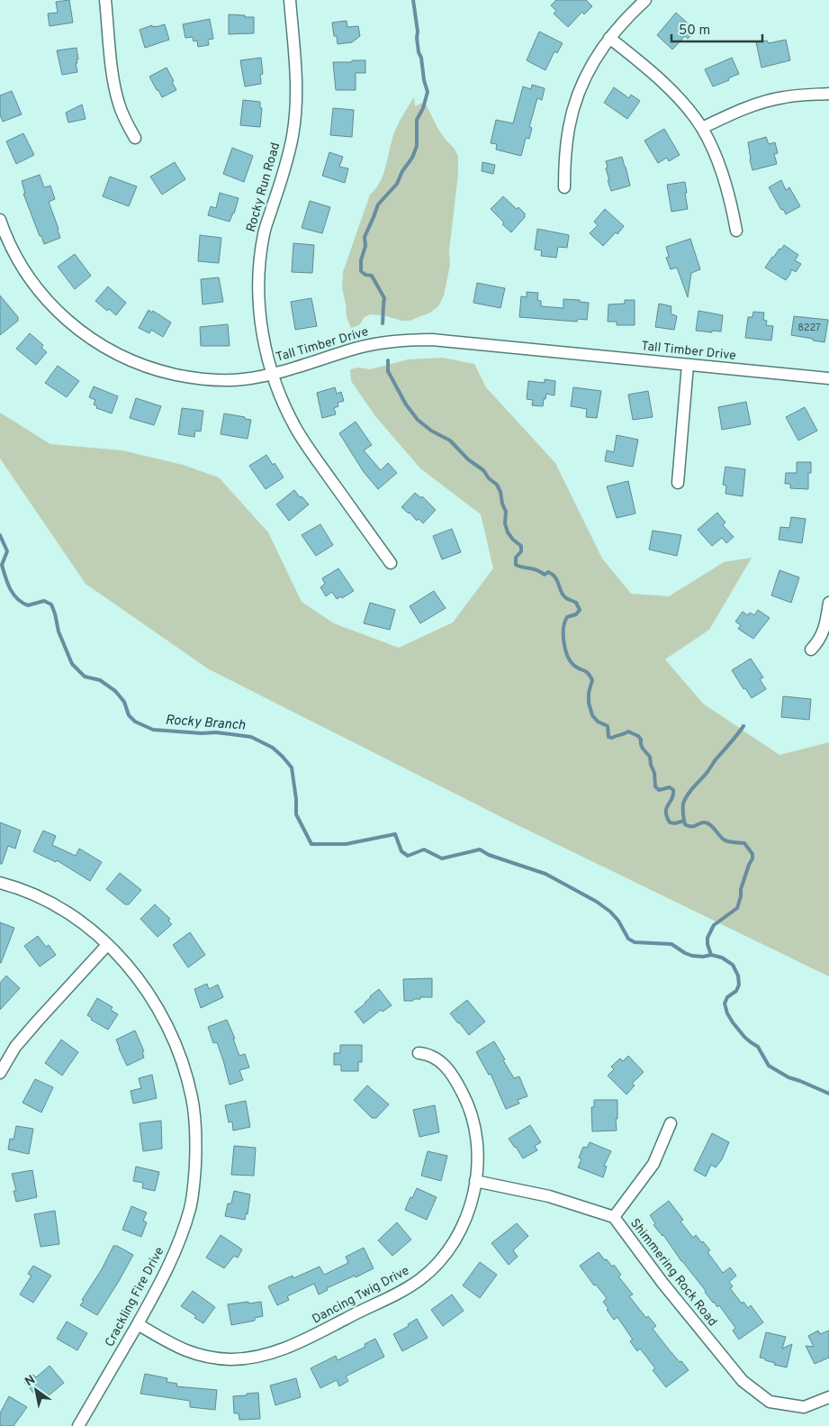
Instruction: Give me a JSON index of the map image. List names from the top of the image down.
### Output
{
  "streets": {
    "street": [
      "Rocky Run Road",
      "Tall Timber Drive",
      "Shimmering Rock Road",
      "Dancing Twig Drive",
      "Crackling Fire Drive"
    ]
  },
  "crossings": [
    ["Rocky Run Road", "Tall Timber Drive"],
    ["Shimmering Rock Road", "Dancing Twig Drive"],
    ["Dancing Twig Drive", "Crackling Fire Drive"]
  ],
  "water": ["Rocky Branch"],
  "house_numbers": ["8227"],
  "scale_bar": "50 m",
  "north": "top left"
}
